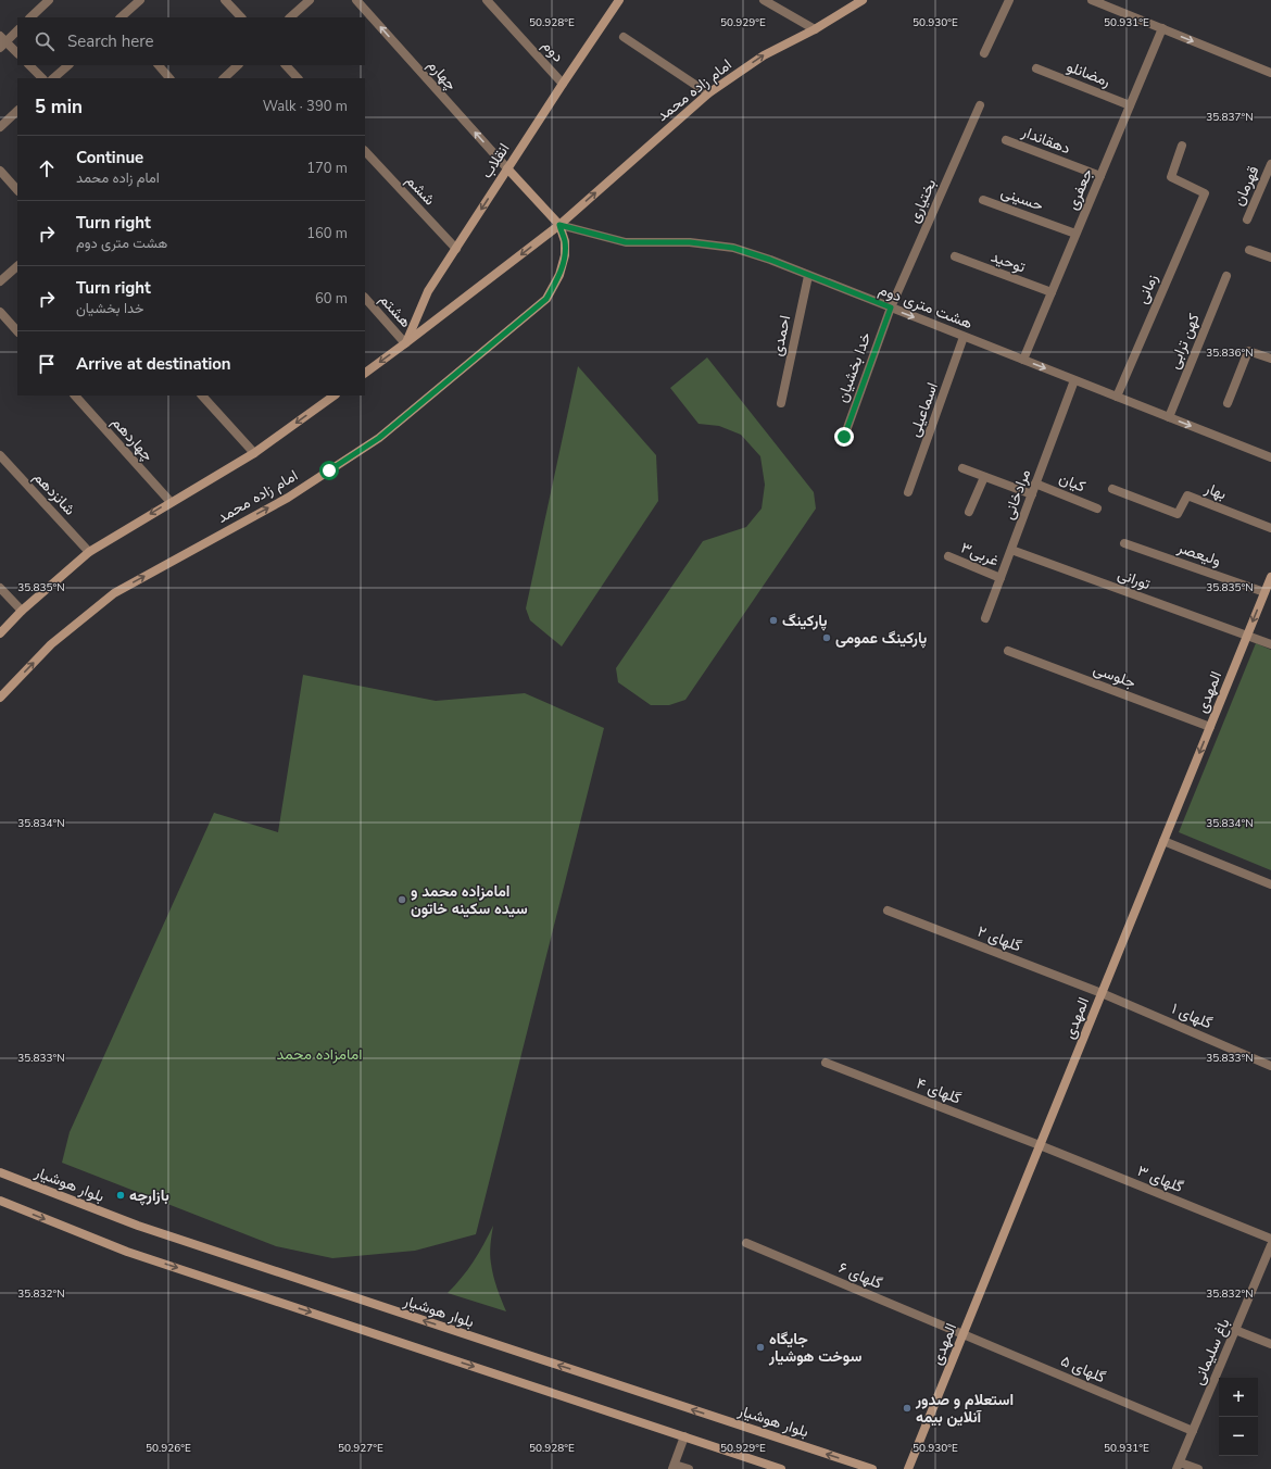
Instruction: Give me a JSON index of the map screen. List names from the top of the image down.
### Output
{
  "streets": {
    "street": [
      "دوم",
      "رمضانلو",
      "چهارم",
      "امام زاده محمد",
      "دهقاندار",
      "انقلاب",
      "قهرمان",
      "جعفری",
      "ششم",
      "حسینی",
      "بختیاری",
      "توحید",
      "زمانی",
      "هشت متری دوم",
      "هشتم",
      "احمدی",
      "کهن ترابی",
      "خدا بخشیان",
      "اسماعیلی",
      "چهاردهم",
      "کیان",
      "بهار",
      "شانزدهم",
      "مرادخانی",
      "غربی۳",
      "ولیعصر",
      "تورانی",
      "جلوسی",
      "المهدی",
      "گلهای ۲",
      "گلهای ۱",
      "گلهای ۴",
      "گلهای ۳",
      "بلوار هوشیار",
      "گلهای ۶",
      "باغ سلیمانی",
      "گلهای ۵"
    ]
  },
  "crossings": [
    ["دوم", "انقلاب"],
    ["رمضانلو", "جعفری"],
    ["چهارم", "انقلاب"],
    ["امام زاده محمد", "انقلاب"],
    ["امام زاده محمد", "هشت متری دوم"],
    ["امام زاده محمد", "هشتم"],
    ["دهقاندار", "جعفری"],
    ["انقلاب", "ششم"],
    ["انقلاب", "هشتم"],
    ["جعفری", "حسینی"],
    ["جعفری", "توحید"],
    ["جعفری", "هشت متری دوم"],
    ["بختیاری", "هشت متری دوم"],
    ["بختیاری", "خدا بخشیان"],
    ["زمانی", "هشت متری دوم"],
    ["هشت متری دوم", "احمدی"],
    ["هشت متری دوم", "کهن ترابی"],
    ["هشت متری دوم", "خدا بخشیان"],
    ["هشت متری دوم", "اسماعیلی"],
    ["هشت متری دوم", "مرادخانی"],
    ["کیان", "مرادخانی"],
    ["مرادخانی", "غربی۳"],
    ["مرادخانی", "تورانی"],
    ["ولیعصر", "المهدی"],
    ["تورانی", "المهدی"],
    ["جلوسی", "المهدی"],
    ["المهدی", "گلهای ۲"],
    ["المهدی", "گلهای ۱"],
    ["المهدی", "گلهای ۴"],
    ["المهدی", "گلهای ۳"],
    ["المهدی", "گلهای ۶"],
    ["المهدی", "گلهای ۵"],
    ["گلهای ۲", "گلهای ۱"],
    ["گلهای ۴", "گلهای ۳"],
    ["گلهای ۶", "گلهای ۵"],
    ["باغ سلیمانی", "گلهای ۵"]
  ],
  "one_way": ["چهارم"],
  "parks": ["امامزاده محمد"],
  "places": [
    "پارکینگ",
    "پارکینگ عمومی",
    "امامزاده محمد و سیده سکینه خاتون",
    "بازارچه",
    "جایگاه سوخت هوشیار",
    "استعلام و صدور آنلاین بیمه"
  ],
  "page": {
    "search": "Search here",
    "heading": ["5 min", "Walk · 390 m"],
    "list": [
      ["Continue", "امام زاده محمد", "170 m"],
      ["Turn right", "هشت متری دوم", "160 m"],
      ["Turn right", "خدا بخشیان", "60 m"],
      "Arrive at destination"
    ],
    "map_buttons": ["+", "−"]
  },
  "coordinates": [
    "50.928°E",
    "50.929°E",
    "50.930°E",
    "50.931°E",
    "35.837°N",
    "35.836°N",
    "35.835°N",
    "35.834°N",
    "35.833°N",
    "35.832°N",
    "50.926°E",
    "50.927°E"
  ]
}
